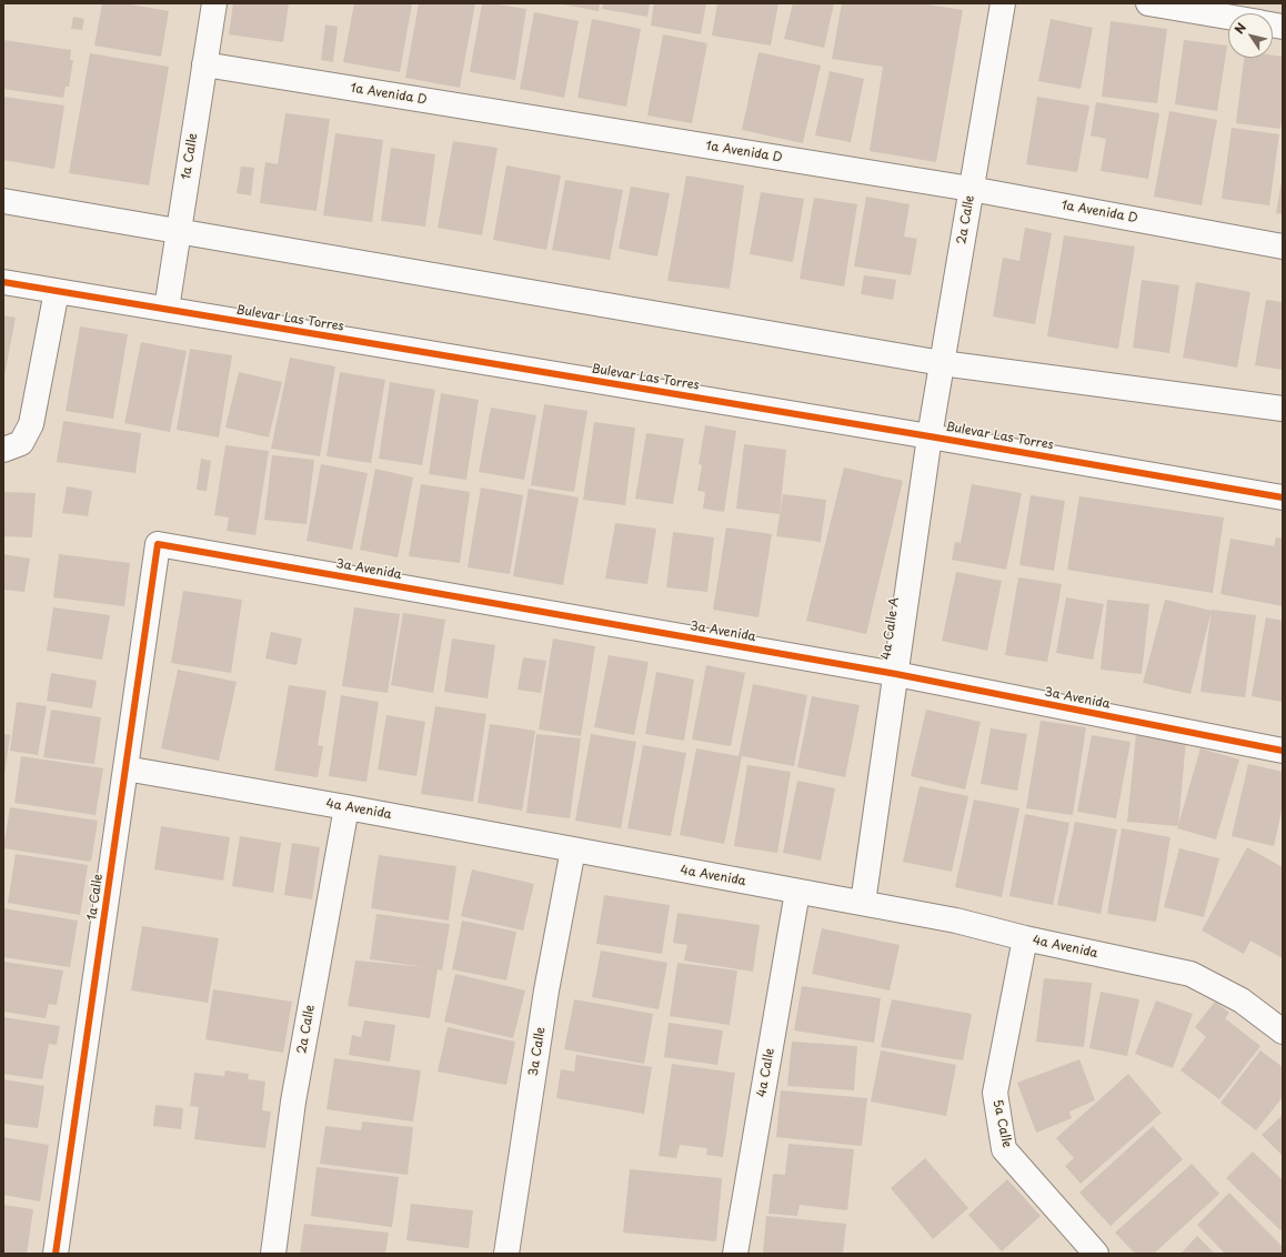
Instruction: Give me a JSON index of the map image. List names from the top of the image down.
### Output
{
  "streets": {
    "street": [
      "1a Avenida D",
      "1a Calle",
      "2a Calle",
      "Bulevar Las Torres",
      "3a Avenida",
      "4a Calle A",
      "4a Avenida",
      "3a Calle",
      "4a Calle",
      "5a Calle"
    ]
  },
  "crossings": [
    ["1a Avenida D", "1a Calle"],
    ["1a Avenida D", "2a Calle"],
    ["1a Calle", "Bulevar Las Torres"],
    ["1a Calle", "3a Avenida"],
    ["1a Calle", "4a Avenida"],
    ["2a Calle", "Bulevar Las Torres"],
    ["2a Calle", "4a Calle A"],
    ["2a Calle", "4a Avenida"],
    ["Bulevar Las Torres", "4a Calle A"],
    ["3a Avenida", "4a Calle A"],
    ["4a Calle A", "4a Avenida"],
    ["4a Avenida", "3a Calle"],
    ["4a Avenida", "4a Calle"],
    ["4a Avenida", "5a Calle"]
  ],
  "north": "top left"
}
